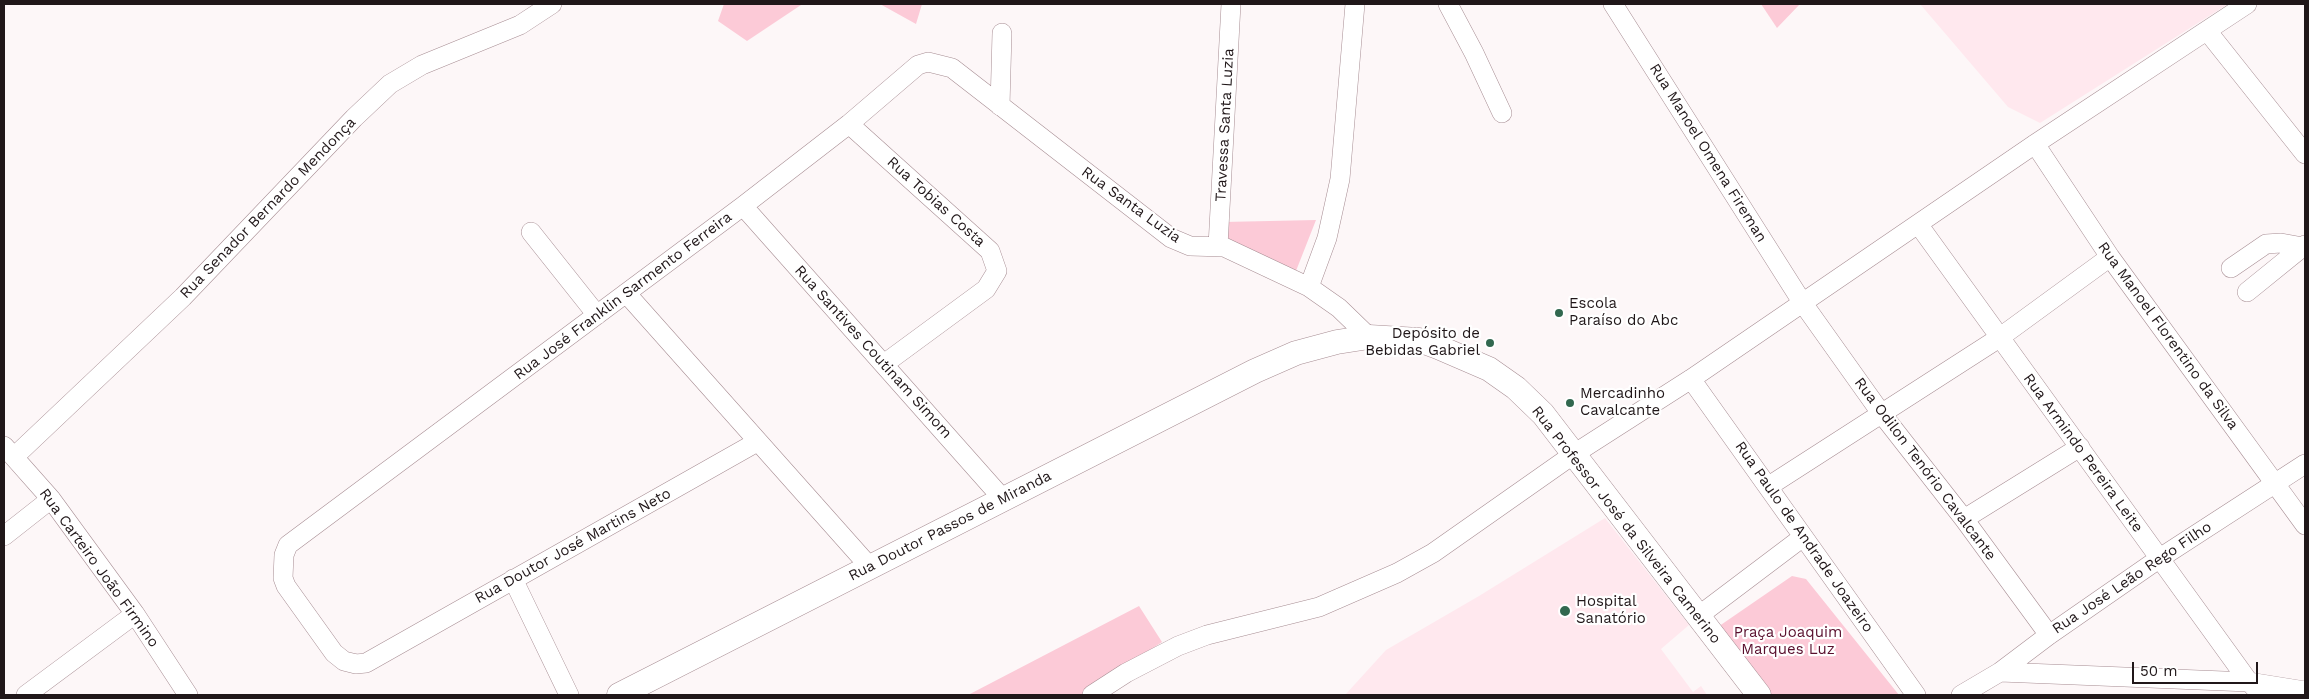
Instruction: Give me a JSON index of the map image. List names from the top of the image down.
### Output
{
  "streets": {
    "street": [
      "Travessa Santa Luzia",
      "Rua Manoel Omena Fireman",
      "Rua Tobias Costa",
      "Rua Santa Luzia",
      "Rua Senador Bernardo Mendonça",
      "Rua José Franklin Sarmento Ferreira",
      "Rua Manoel Florentino da Silva",
      "Rua Santives Coutinam Simom",
      "Rua Armindo Pereira Leite",
      "Rua Odilon Tenório Cavalcante",
      "Rua Professor José da Silveira Camerino",
      "Rua Doutor Passos de Miranda",
      "Rua Paulo de Andrade Joazeiro",
      "Rua Doutor José Martins Neto",
      "Rua Carteiro João Firmino",
      "Rua José Leão Rego Filho"
    ]
  },
  "crossings": [
    ["Travessa Santa Luzia", "Rua Santa Luzia"],
    ["Rua Manoel Omena Fireman", "Rua Odilon Tenório Cavalcante"],
    ["Rua Tobias Costa", "Rua José Franklin Sarmento Ferreira"],
    ["Rua Tobias Costa", "Rua Santives Coutinam Simom"],
    ["Rua Santa Luzia", "Rua José Franklin Sarmento Ferreira"],
    ["Rua Santa Luzia", "Rua Professor José da Silveira Camerino"],
    ["Rua Senador Bernardo Mendonça", "Rua Carteiro João Firmino"],
    ["Rua José Franklin Sarmento Ferreira", "Rua Santives Coutinam Simom"],
    ["Rua José Franklin Sarmento Ferreira", "Rua Doutor José Martins Neto"],
    ["Rua Manoel Florentino da Silva", "Rua José Leão Rego Filho"],
    ["Rua Santives Coutinam Simom", "Rua Doutor Passos de Miranda"],
    ["Rua Armindo Pereira Leite", "Rua José Leão Rego Filho"],
    ["Rua Odilon Tenório Cavalcante", "Rua José Leão Rego Filho"],
    ["Rua Professor José da Silveira Camerino", "Rua Doutor Passos de Miranda"]
  ],
  "parks": ["Praça Joaquim Marques Luz"],
  "places": [
    "Escola Paraíso do Abc",
    "Depósito de Bebidas Gabriel",
    "Mercadinho Cavalcante",
    "Hospital Sanatório"
  ],
  "scale_bar": "50 m"
}
